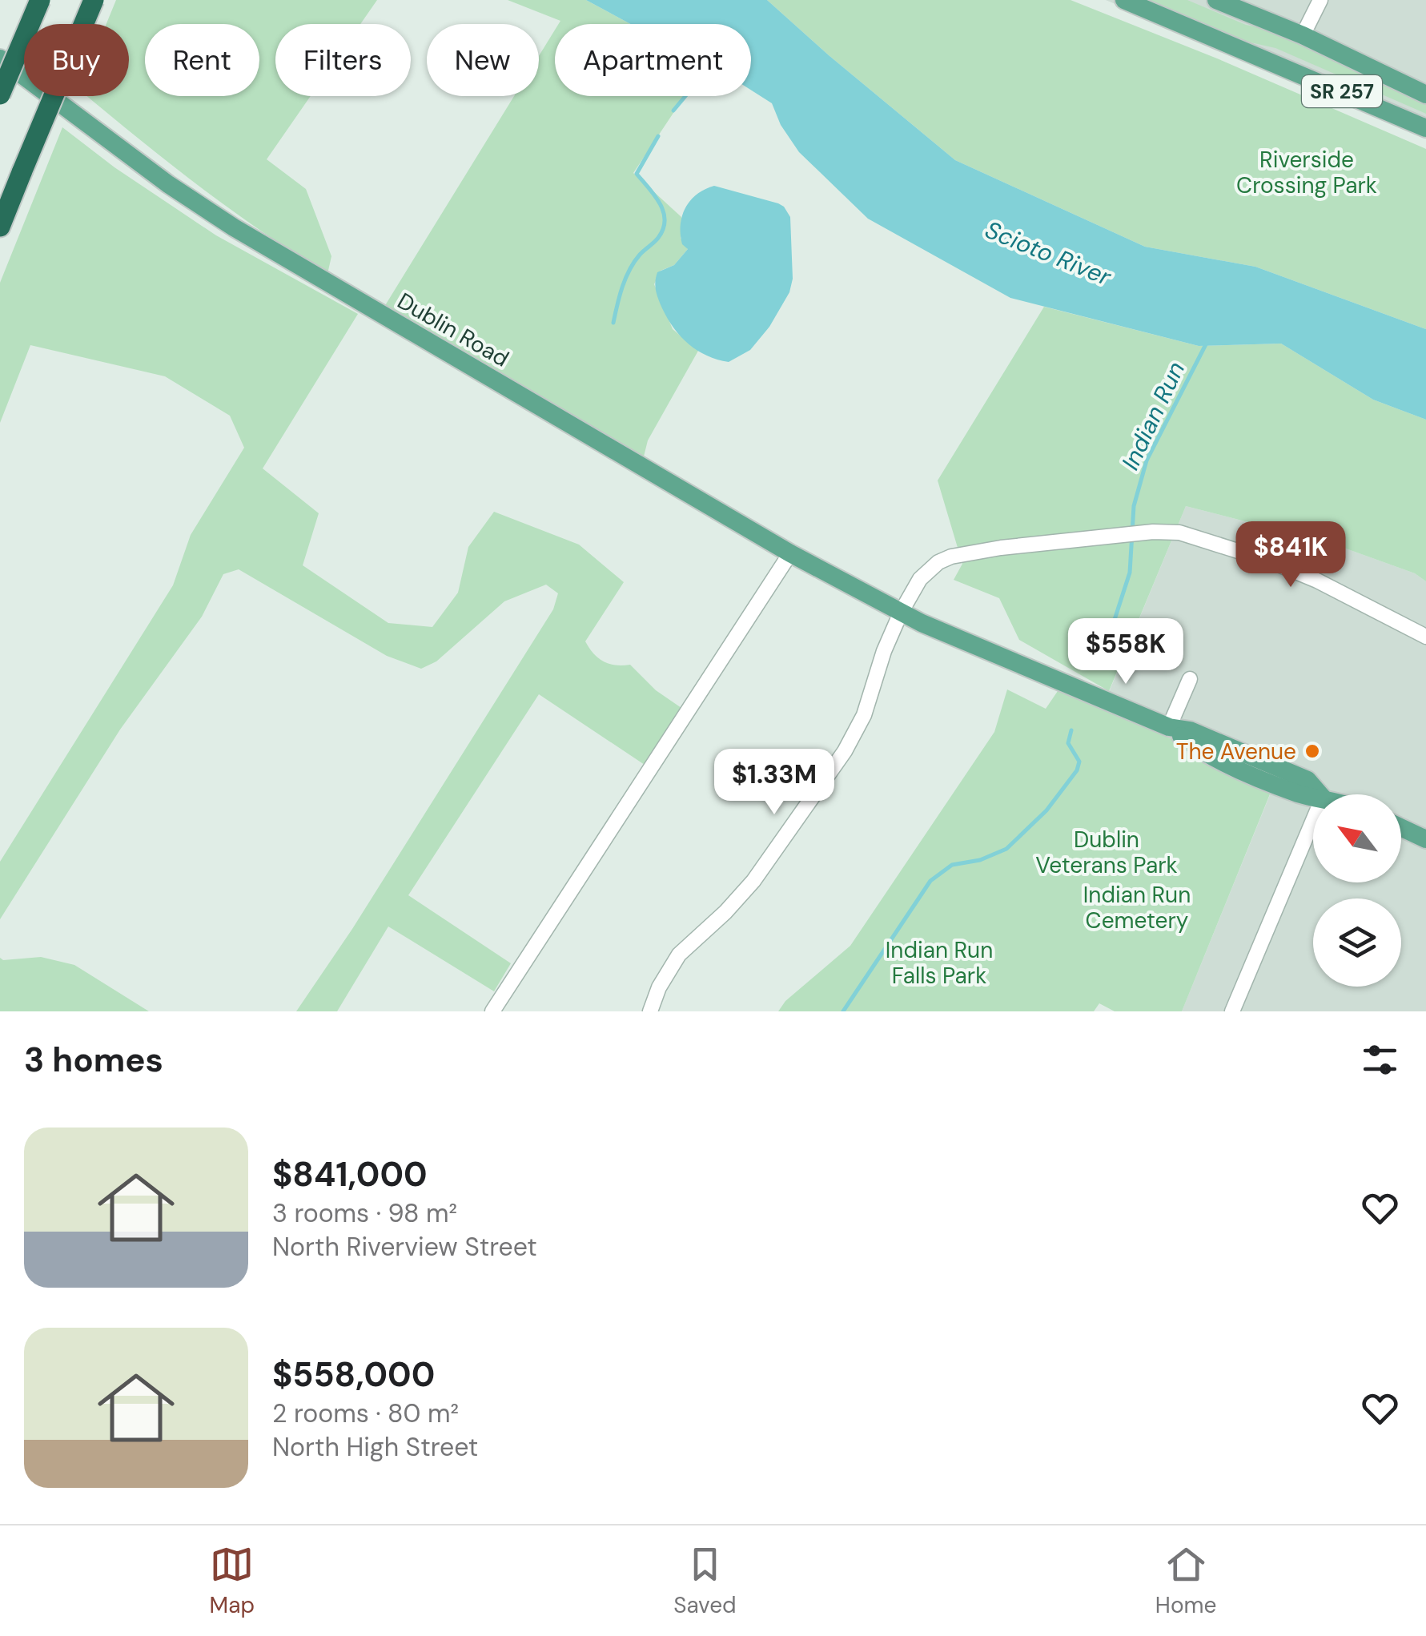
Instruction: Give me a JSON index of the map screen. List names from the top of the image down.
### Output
{
  "streets": {
    "main road": ["SR 257", "Dublin Road"]
  },
  "water": ["Scioto River", "Indian Run"],
  "parks": [
    "Riverside Crossing Park",
    "Dublin Veterans Park",
    "Indian Run Cemetery",
    "Indian Run Falls Park"
  ],
  "places": ["The Avenue"],
  "north": "top left",
  "page": {
    "chip": [
      "Buy",
      "Rent",
      "Filters",
      "New",
      "Apartment"
    ],
    "price": ["$841K", "$558K", "$1.33M"],
    "heading": "3 homes",
    "list": [
      {
        "name": "$841,000",
        "note": "3 rooms · 98 m² · North Riverview Street"
      },
      {
        "name": "$558,000",
        "note": "2 rooms · 80 m² · North High Street"
      }
    ],
    "tabs": ["Map", "Saved", "Home"]
  }
}
